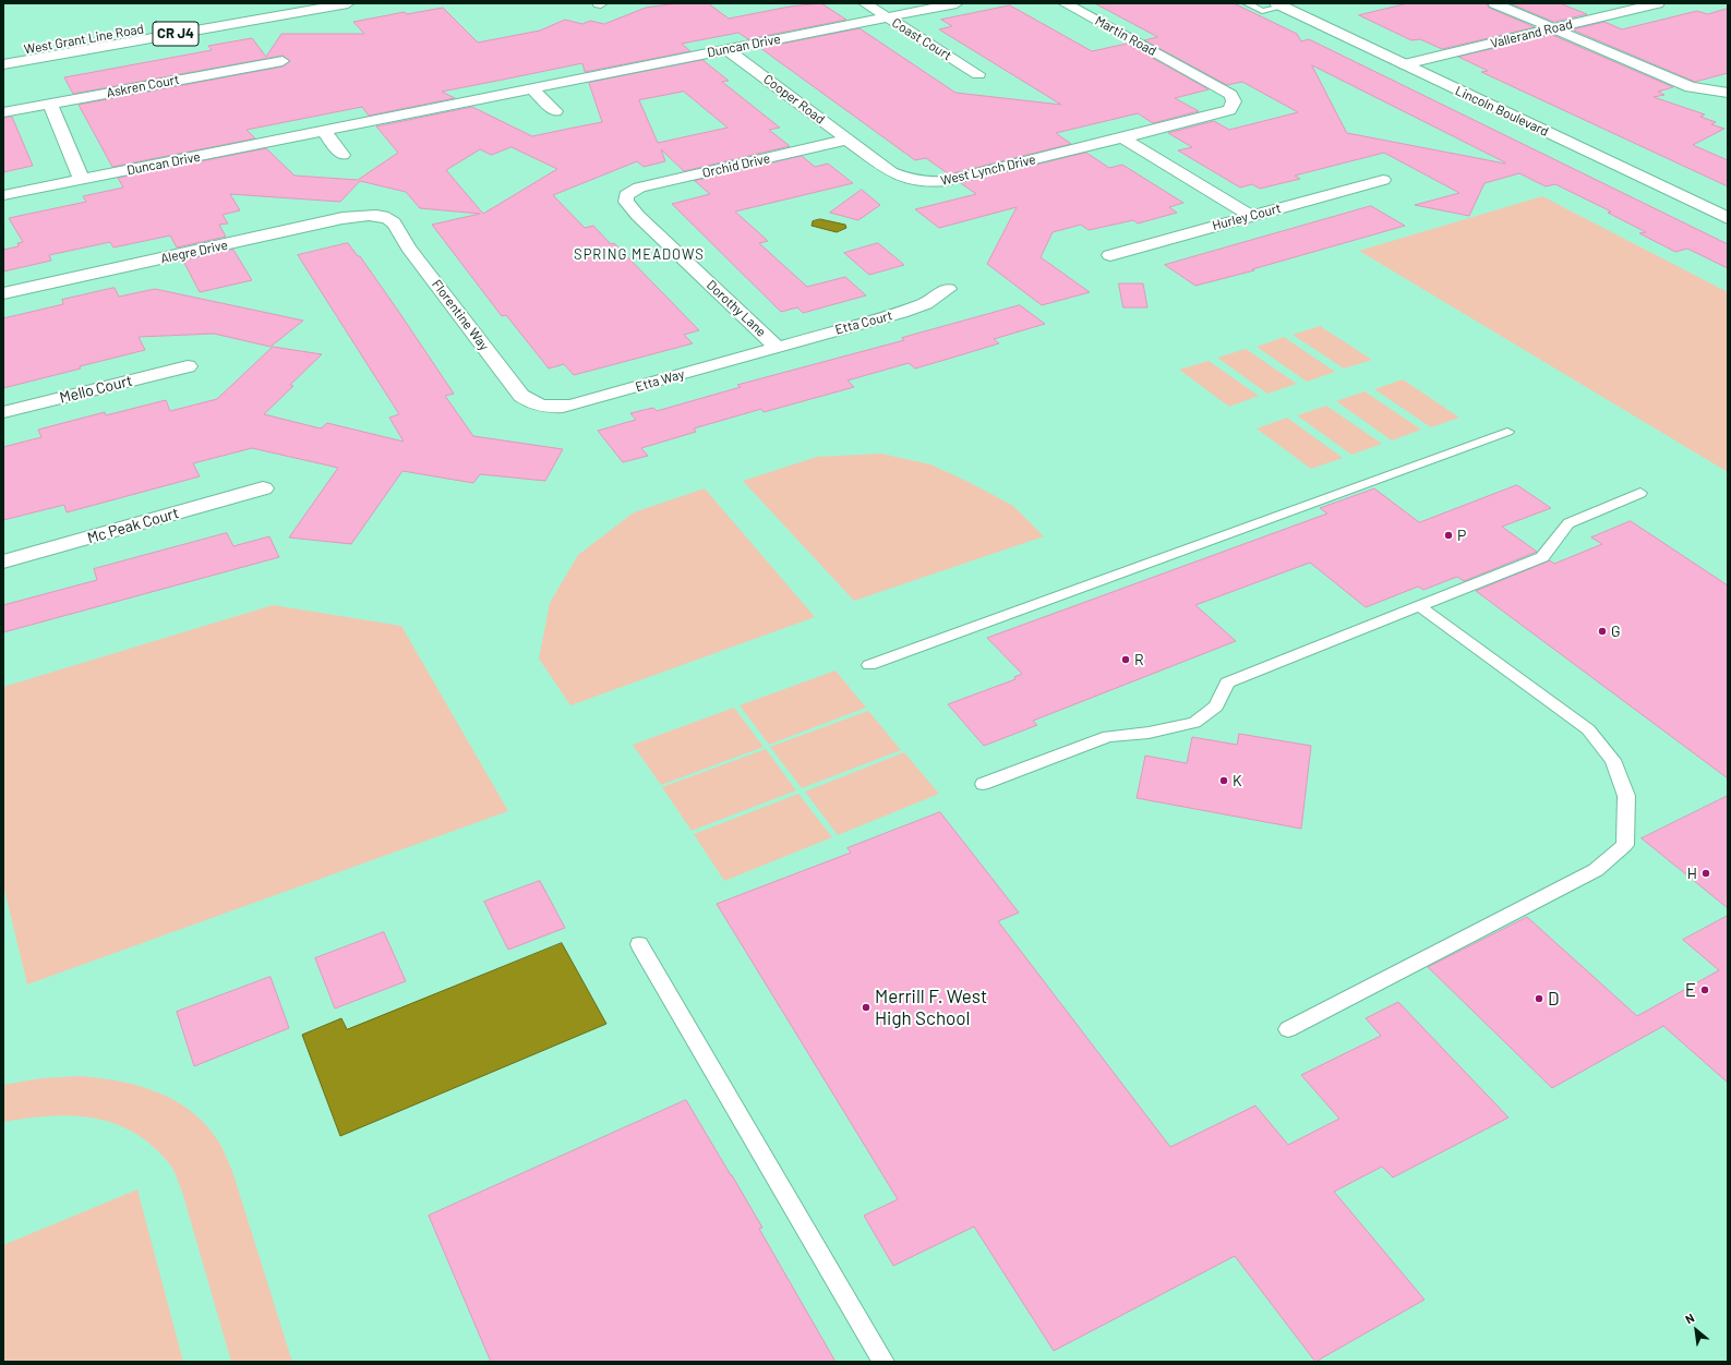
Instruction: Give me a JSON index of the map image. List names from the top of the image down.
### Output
{
  "streets": {
    "street": [
      "CR J4",
      "Vallerand Road",
      "Martin Road",
      "West Grant Line Road",
      "Coast Court",
      "Duncan Drive",
      "Askren Court",
      "Cooper Road",
      "Lincoln Boulevard",
      "Orchid Drive",
      "West Lynch Drive",
      "Hurley Court",
      "Alegre Drive",
      "Dorothy Lane",
      "Florentine Way",
      "Etta Court",
      "Etta Way",
      "Mello Court",
      "Mc Peak Court"
    ]
  },
  "crossings": [
    ["Vallerand Road", "Lincoln Boulevard"],
    ["Martin Road", "West Lynch Drive"],
    ["Coast Court", "Duncan Drive"],
    ["Duncan Drive", "Cooper Road"],
    ["Cooper Road", "Orchid Drive"],
    ["Cooper Road", "West Lynch Drive"],
    ["Orchid Drive", "Dorothy Lane"],
    ["Alegre Drive", "Florentine Way"],
    ["Dorothy Lane", "Etta Court"],
    ["Dorothy Lane", "Etta Way"],
    ["Florentine Way", "Etta Way"],
    ["Etta Court", "Etta Way"]
  ],
  "districts": ["SPRING MEADOWS"],
  "places": [
    "P",
    "G",
    "R",
    "K",
    "H",
    "E",
    "D",
    "Merrill F. West High School"
  ],
  "north": "top left"
}
